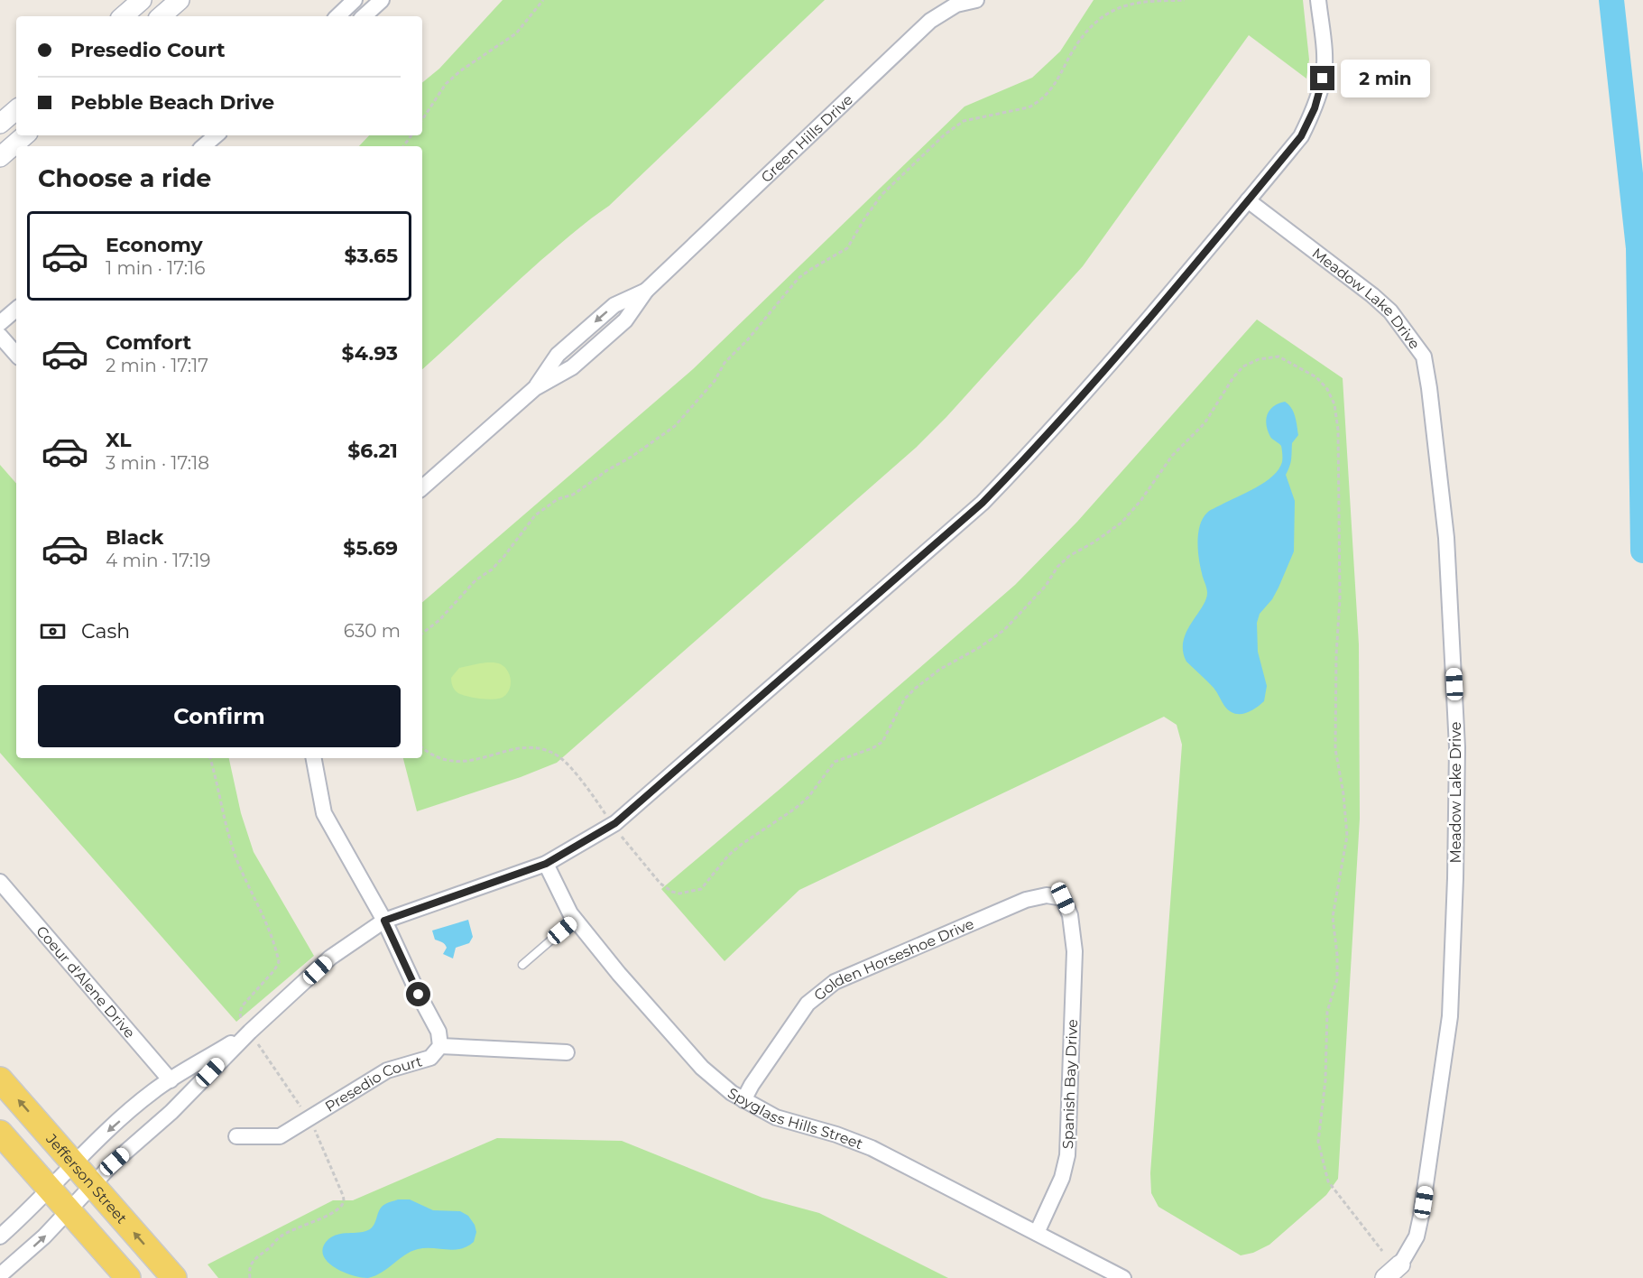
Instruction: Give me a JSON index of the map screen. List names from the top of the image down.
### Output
{
  "streets": {
    "main road": ["Jefferson Street"],
    "street": [
      "Green Hills Drive",
      "Meadow Lake Drive",
      "Golden Horseshoe Drive",
      "Coeur d'Alene Drive",
      "Spanish Bay Drive",
      "Presedio Court",
      "Spyglass Hills Street"
    ]
  },
  "crossings": [
    ["Golden Horseshoe Drive", "Spanish Bay Drive"],
    ["Golden Horseshoe Drive", "Spyglass Hills Street"],
    ["Spanish Bay Drive", "Spyglass Hills Street"]
  ],
  "page": {
    "banner": ["Presedio Court", "Pebble Beach Drive"],
    "bubble": "2 min",
    "heading": "Choose a ride",
    "list": [
      {
        "name": "Economy",
        "note": "1 min · 17:16",
        "value": "$3.65"
      },
      {
        "name": "Comfort",
        "note": "2 min · 17:17",
        "value": "$4.93"
      },
      {
        "name": "XL",
        "note": "3 min · 17:18",
        "value": "$6.21"
      },
      {
        "name": "Black",
        "note": "4 min · 17:19",
        "value": "$5.69"
      }
    ],
    "pay": ["Cash", "630 m"],
    "buttons": "Confirm"
  }
}
